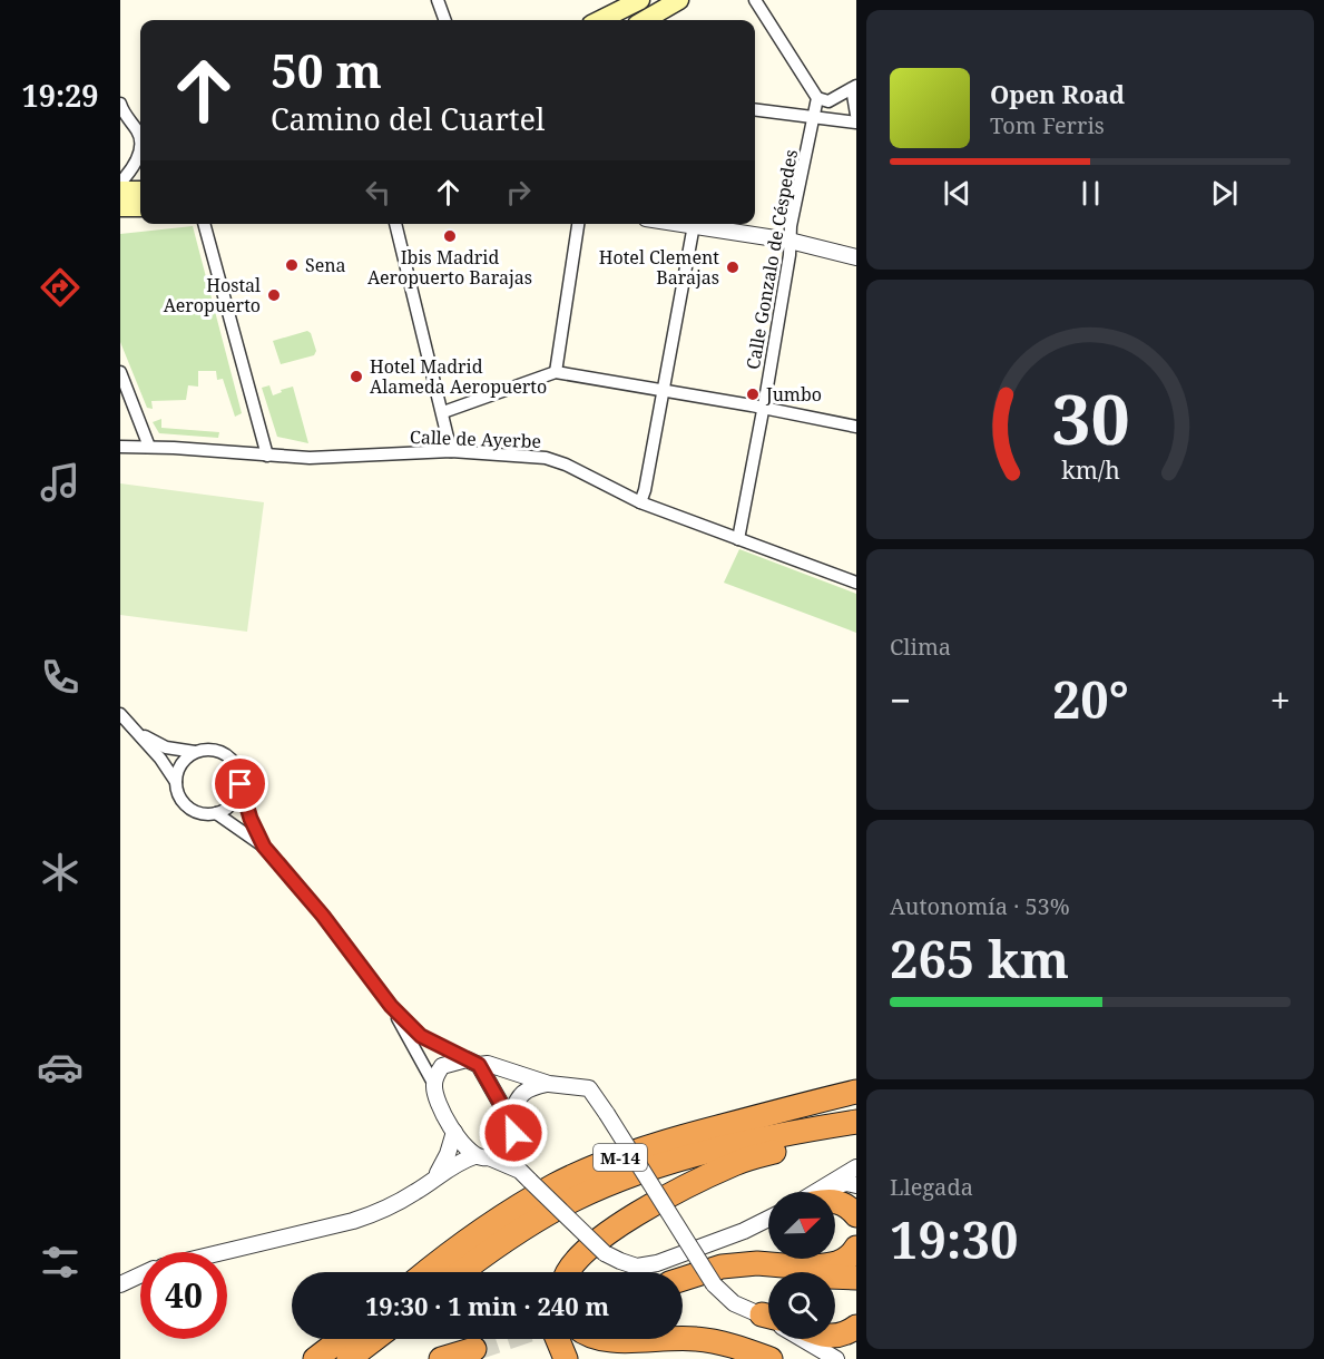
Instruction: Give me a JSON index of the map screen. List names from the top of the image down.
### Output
{
  "streets": {
    "highway": ["M-14"],
    "street": ["Calle Gonzalo de Céspedes", "Calle de Ayerbe"]
  },
  "crossings": [
    ["Calle Gonzalo de Céspedes", "Calle de Ayerbe"]
  ],
  "places": [
    "Ibis Madrid Aeropuerto Barajas",
    "Sena",
    "Hotel Clement Barajas",
    "Hostal Aeropuerto",
    "Hotel Madrid Alameda Aeropuerto",
    "Jumbo"
  ],
  "north": "top right",
  "page": {
    "tabs": "19:29",
    "turn": ["50 m", "Camino del Cuartel"],
    "song": ["Open Road", "Tom Ferris"],
    "tile": [
      "Clima",
      ["Autonomía · 53%", "265 km"],
      ["Llegada", "19:30"]
    ],
    "heat": ["−", "20°", "+"],
    "limit": "40",
    "trip": "19:30 · 1 min · 240 m",
    "gauge": ["30", "km/h"]
  }
}
